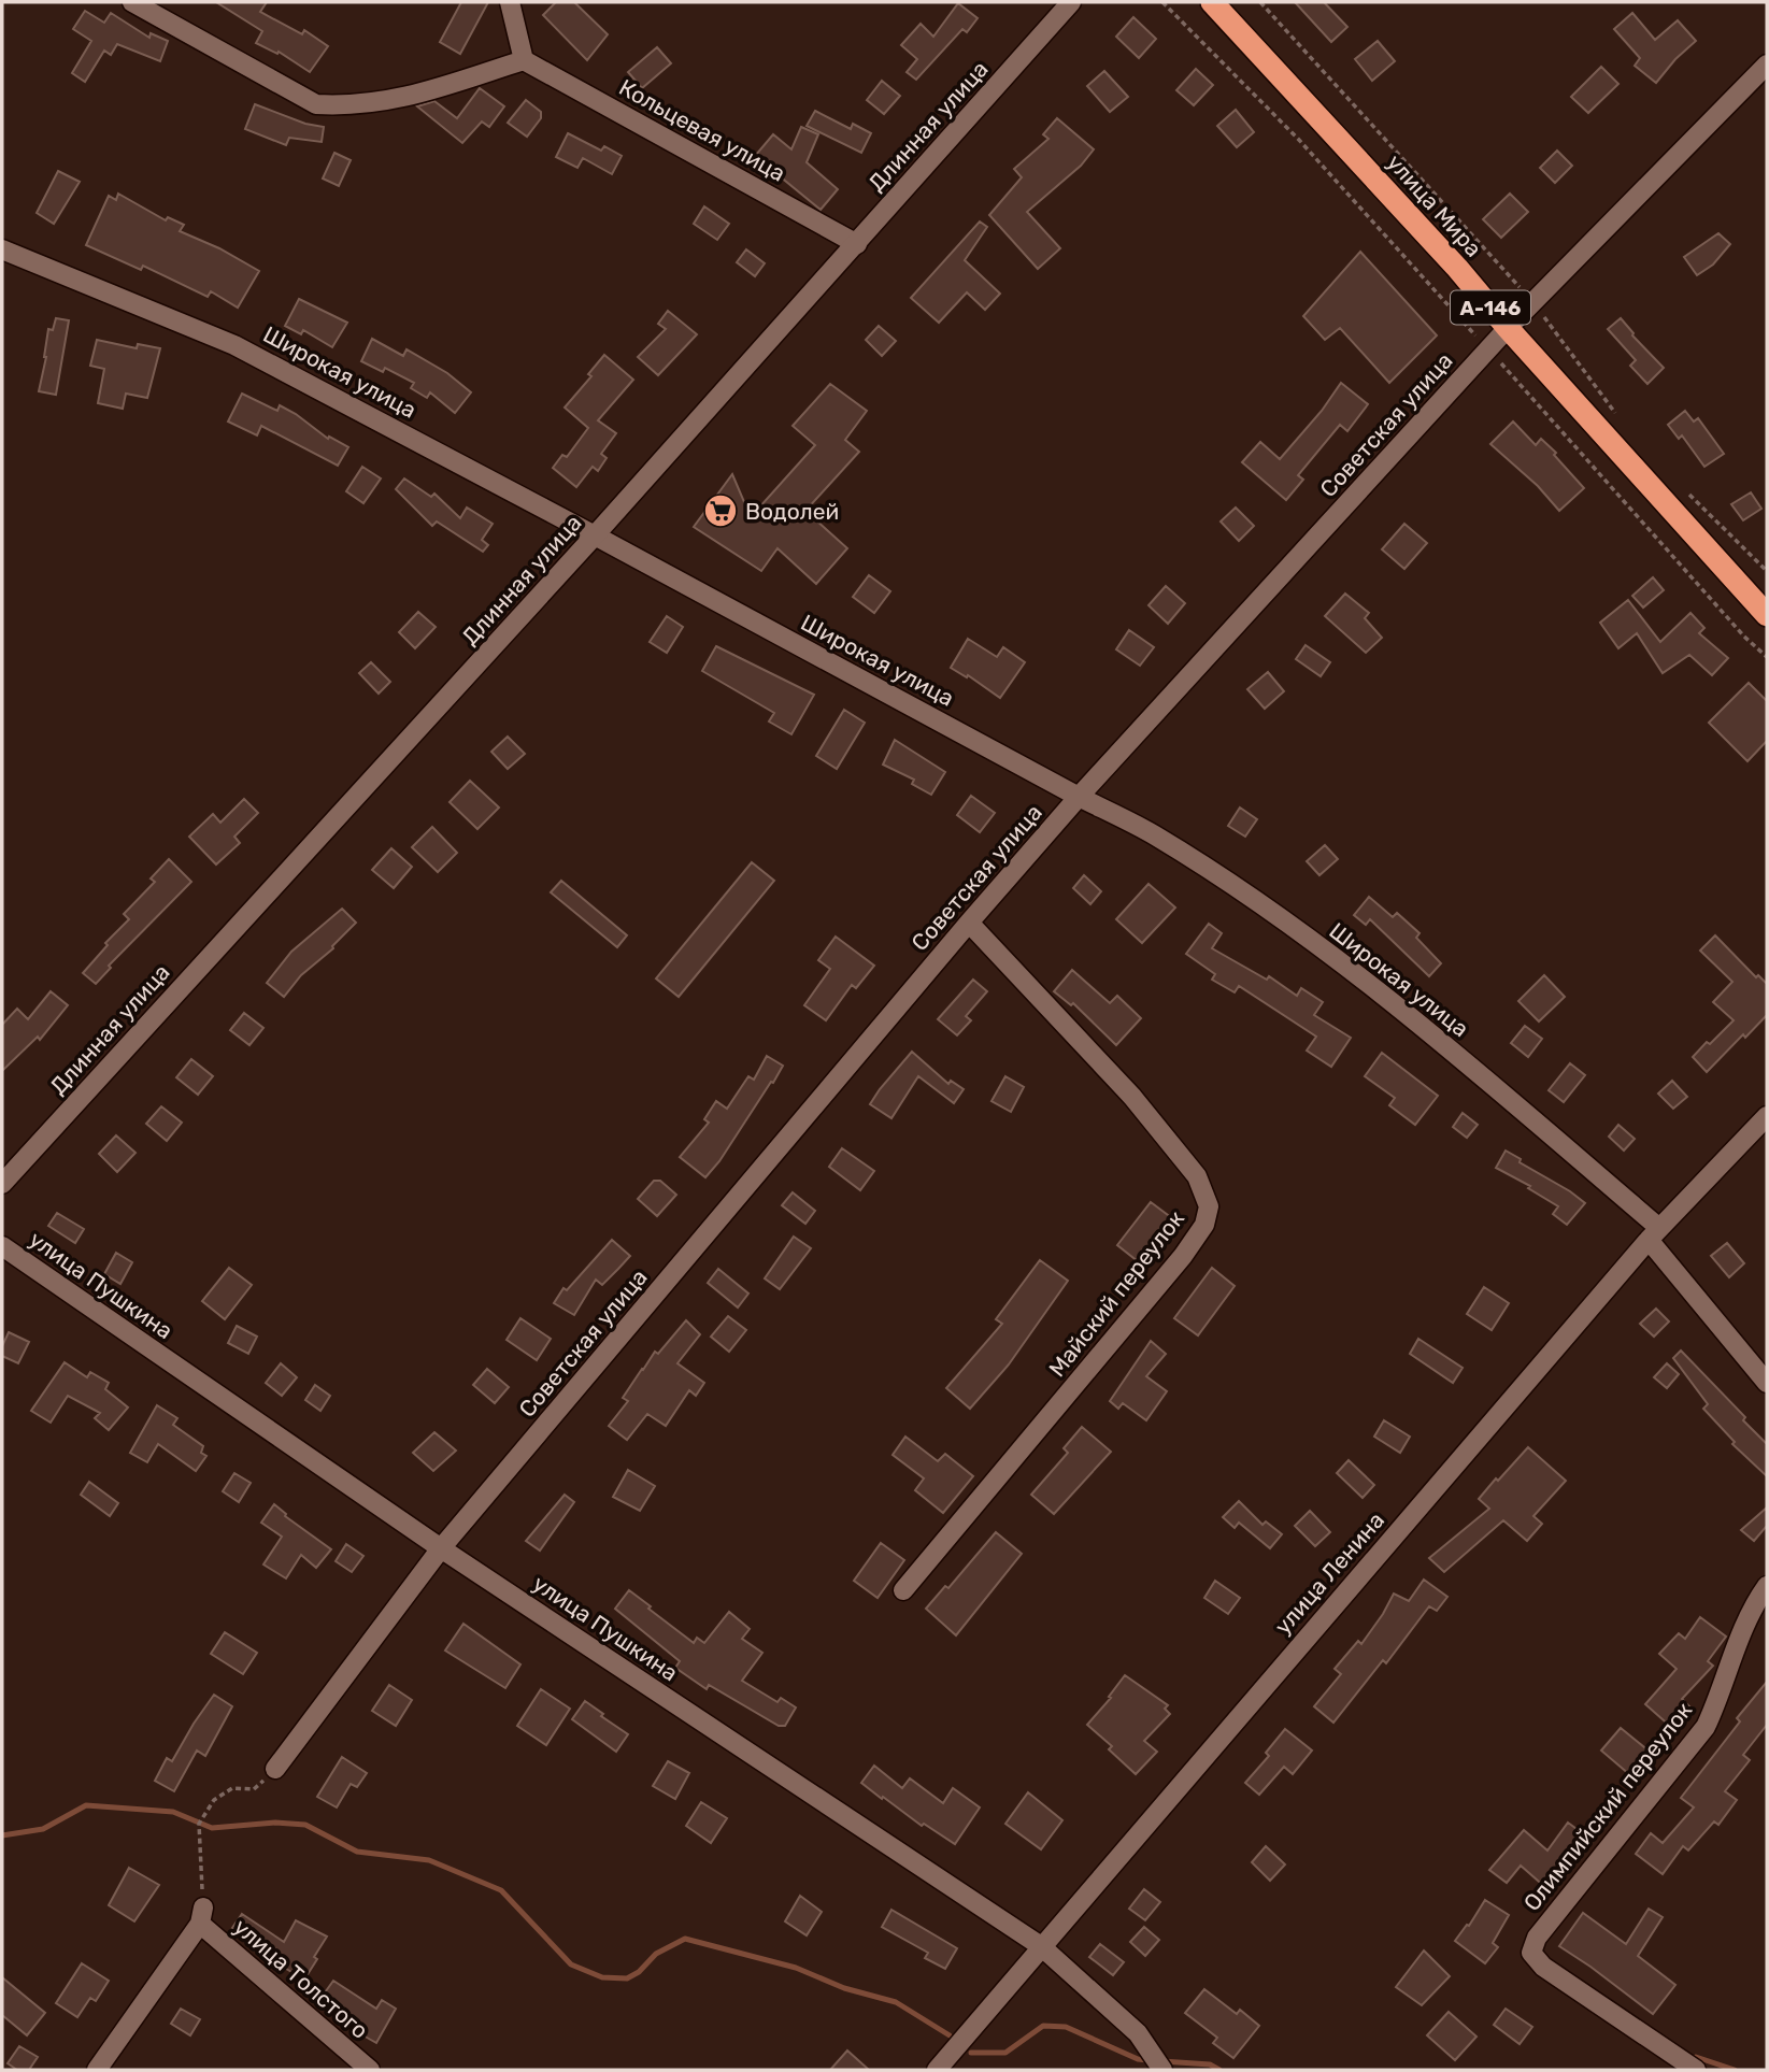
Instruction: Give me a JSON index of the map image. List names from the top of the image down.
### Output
{
  "streets": {
    "highway": ["улица Мира", "А-146"],
    "street": [
      "Длинная улица",
      "Кольцевая улица",
      "Широкая улица",
      "Советская улица",
      "улица Пушкина",
      "Майский переулок",
      "улица Ленина",
      "Олимпийский переулок",
      "улица Толстого"
    ]
  },
  "crossings": [
    ["Длинная улица", "Кольцевая улица"],
    ["Длинная улица", "Широкая улица"],
    ["улица Мира", "Советская улица"],
    ["Широкая улица", "Советская улица"],
    ["Широкая улица", "улица Ленина"],
    ["Советская улица", "улица Пушкина"],
    ["Советская улица", "Майский переулок"],
    ["улица Пушкина", "улица Ленина"]
  ],
  "places": {
    "supermarket": ["Водолей"]
  }
}
